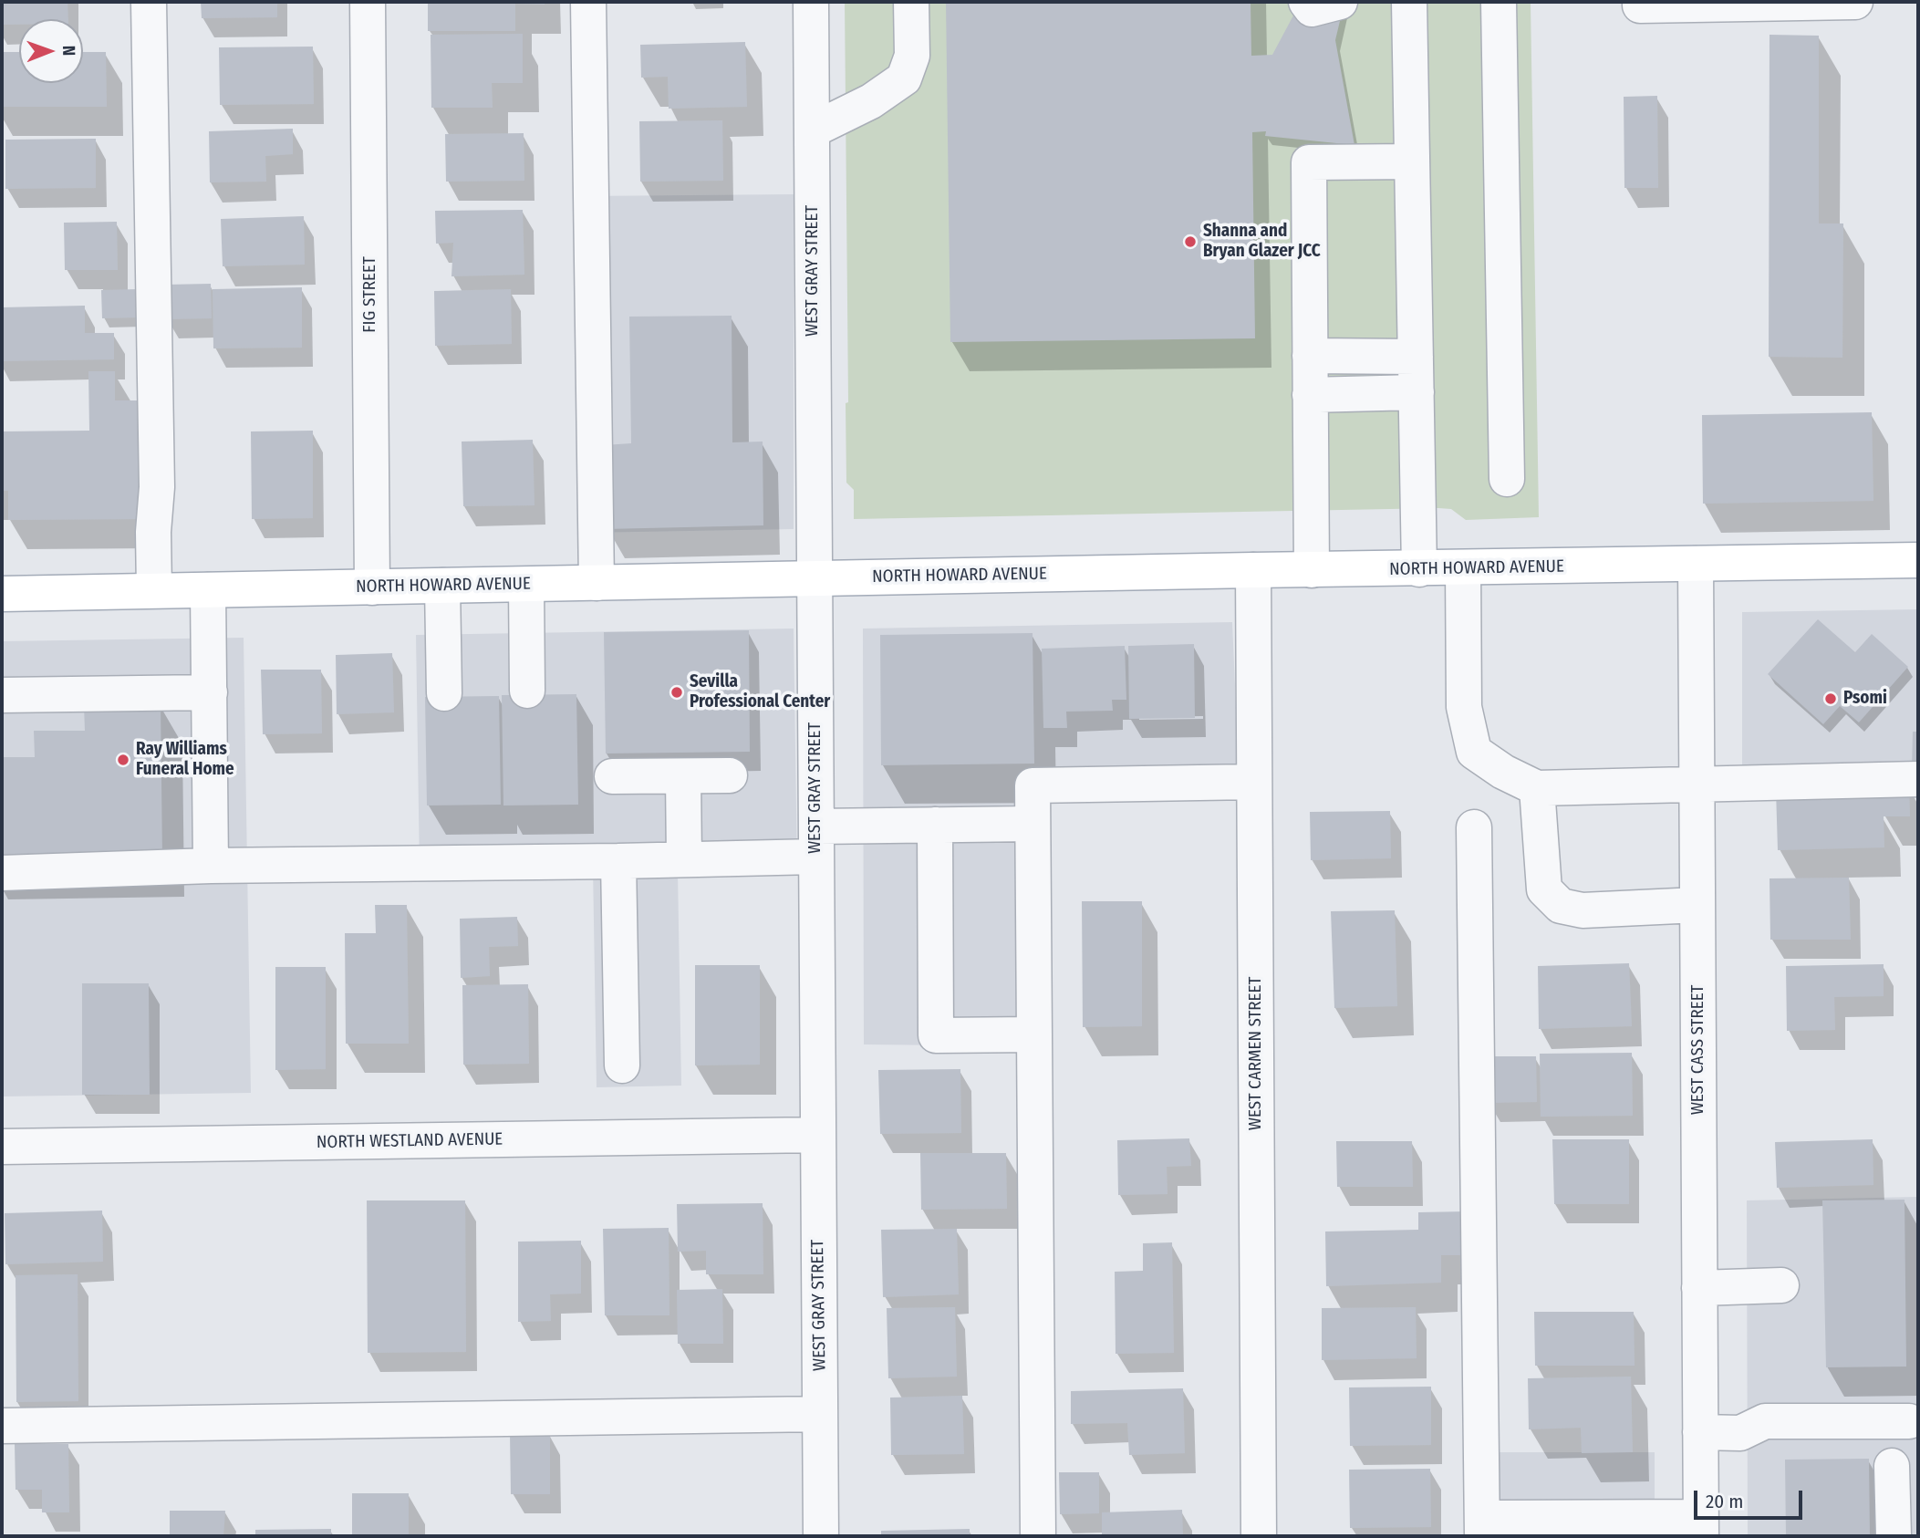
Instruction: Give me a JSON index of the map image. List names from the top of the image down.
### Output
{
  "streets": {
    "main road": ["NORTH HOWARD AVENUE"],
    "street": [
      "WEST GRAY STREET",
      "FIG STREET",
      "WEST CASS STREET",
      "WEST CARMEN STREET",
      "NORTH WESTLAND AVENUE"
    ]
  },
  "crossings": [
    ["WEST GRAY STREET", "NORTH HOWARD AVENUE"],
    ["WEST GRAY STREET", "NORTH WESTLAND AVENUE"],
    ["FIG STREET", "NORTH HOWARD AVENUE"],
    ["NORTH HOWARD AVENUE", "WEST CASS STREET"],
    ["NORTH HOWARD AVENUE", "WEST CARMEN STREET"]
  ],
  "places": [
    "Shanna and Bryan Glazer JCC",
    "Sevilla Professional Center",
    "Psomi",
    "Ray Williams Funeral Home"
  ],
  "scale_bar": "20 m",
  "north": "right"
}
